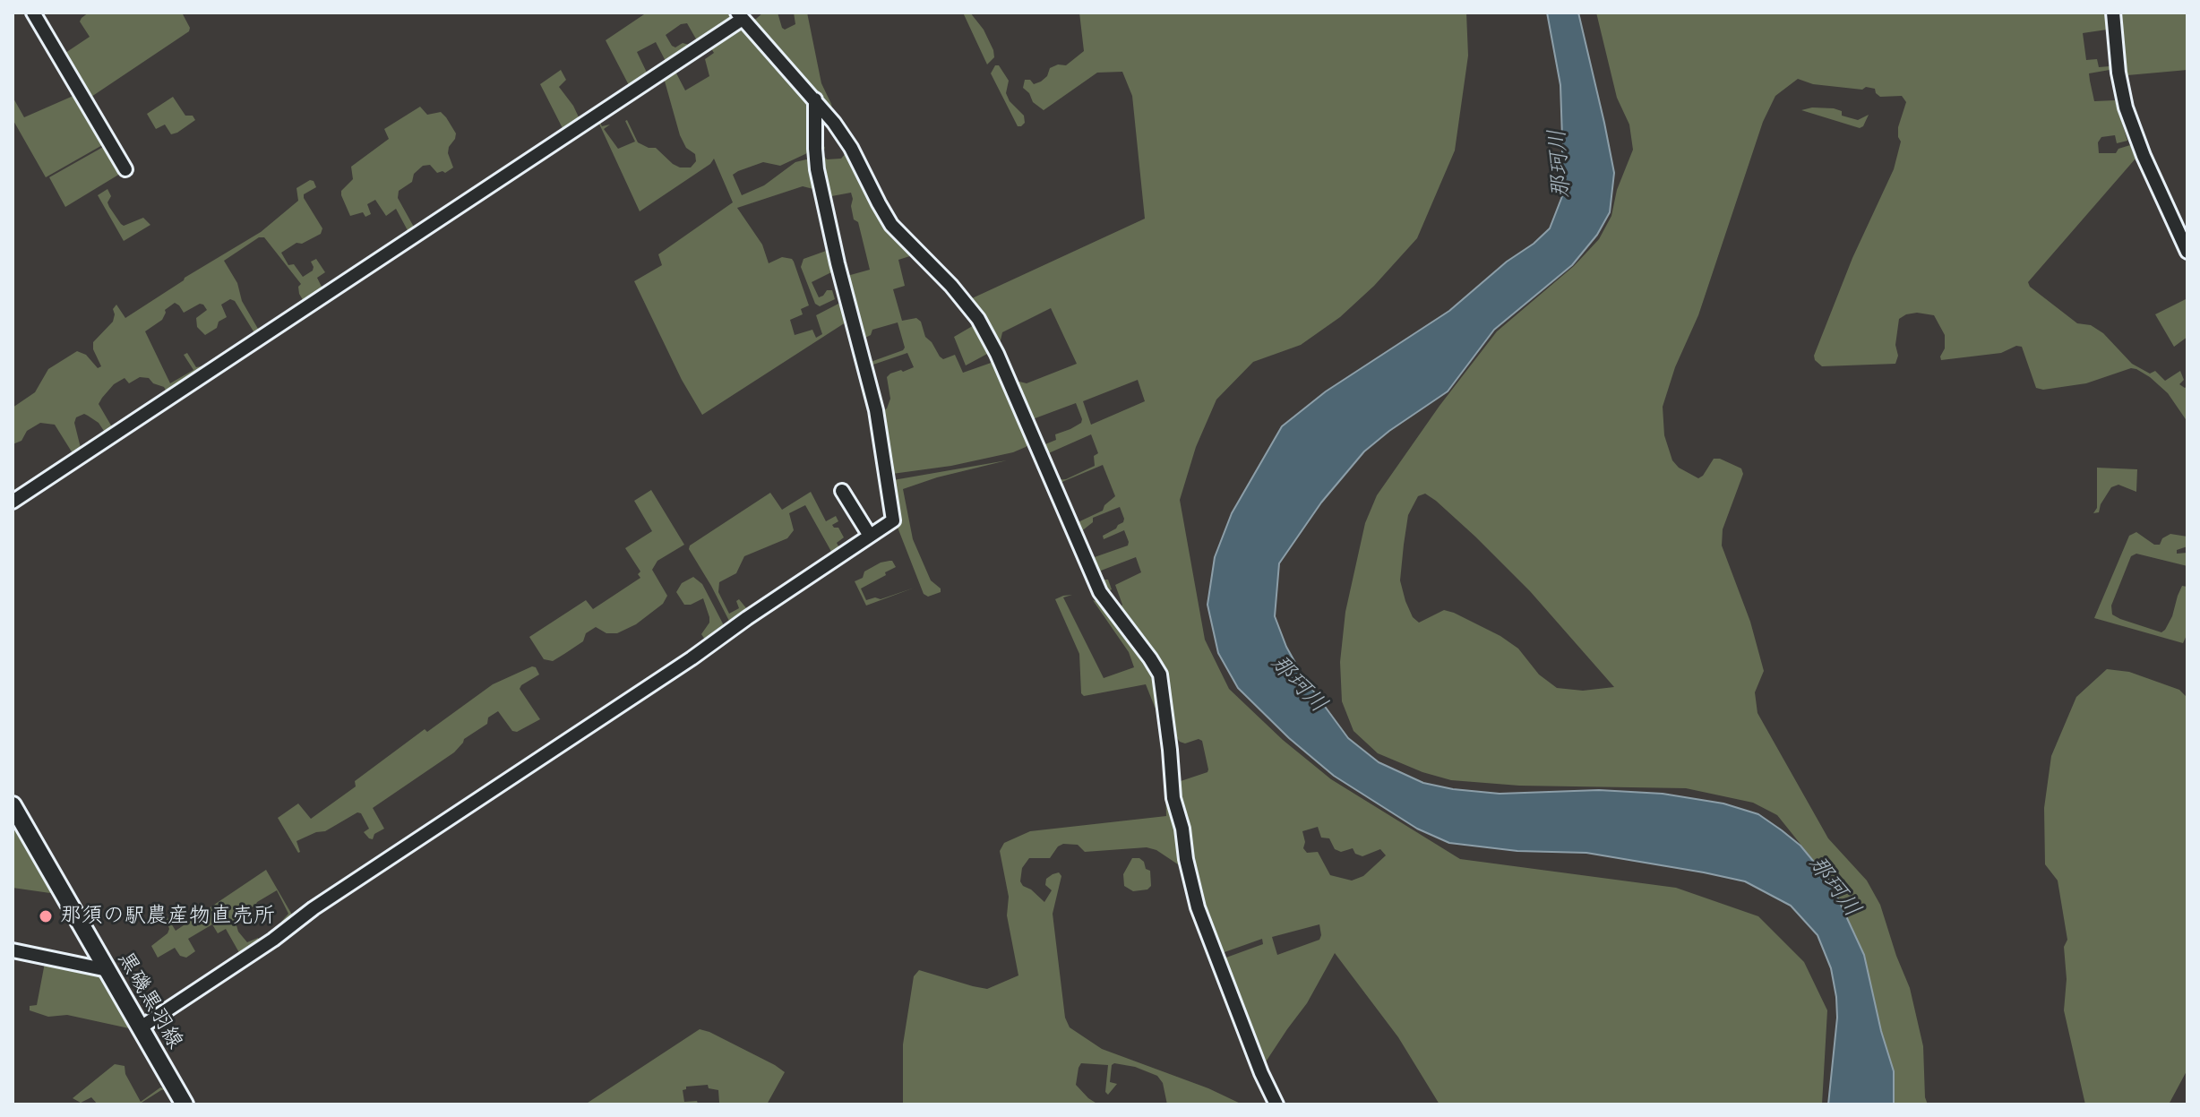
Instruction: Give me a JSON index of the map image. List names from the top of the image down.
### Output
{
  "streets": {
    "main road": ["黒磯黒羽線"]
  },
  "water": ["那珂川"],
  "places": ["那須の駅農産物直売所"]
}
